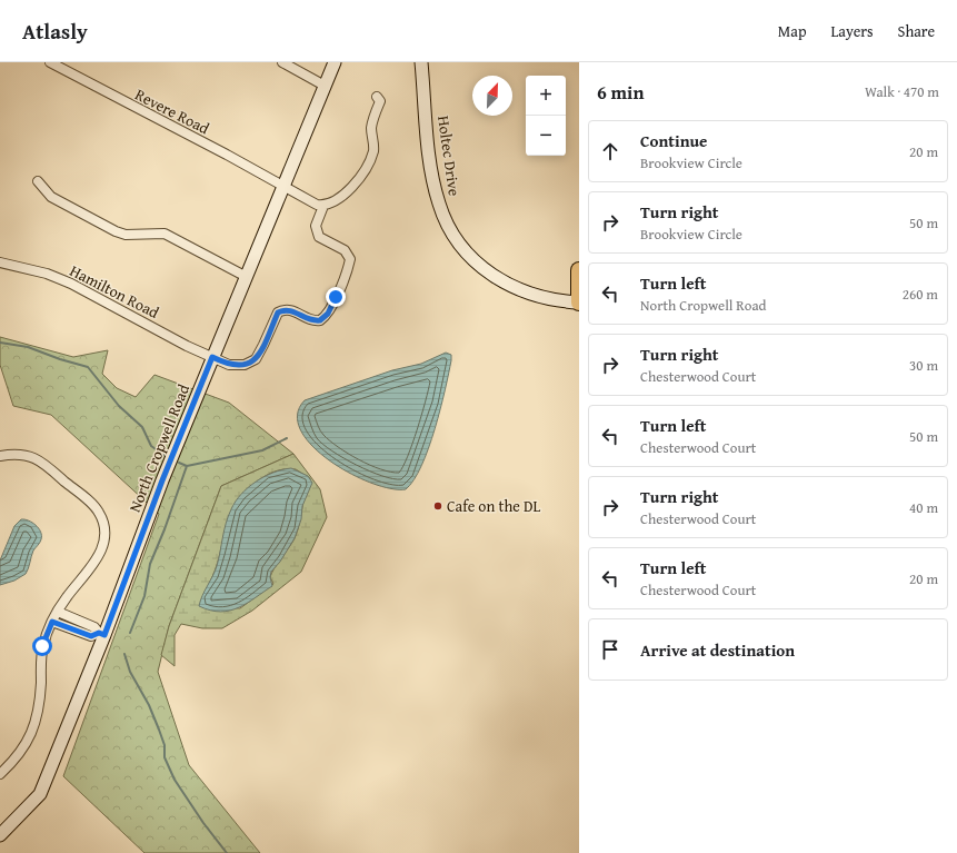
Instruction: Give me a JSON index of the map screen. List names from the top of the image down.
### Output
{
  "streets": {
    "street": [
      "Revere Road",
      "Holtec Drive",
      "Hamilton Road",
      "North Cropwell Road"
    ]
  },
  "crossings": [
    ["Revere Road", "Hamilton Road"],
    ["Revere Road", "North Cropwell Road"],
    ["Hamilton Road", "North Cropwell Road"]
  ],
  "places": ["Cafe on the DL"],
  "north": "top right",
  "page": {
    "header": "Atlasly",
    "nav": ["Map", "Layers", "Share"],
    "heading": ["6 min", "Walk · 470 m"],
    "map_buttons": ["+", "−"],
    "list": [
      ["Continue", "Brookview Circle", "20 m"],
      ["Turn right", "Brookview Circle", "50 m"],
      ["Turn left", "North Cropwell Road", "260 m"],
      ["Turn right", "Chesterwood Court", "30 m"],
      ["Turn left", "Chesterwood Court", "50 m"],
      ["Turn right", "Chesterwood Court", "40 m"],
      ["Turn left", "Chesterwood Court", "20 m"],
      "Arrive at destination"
    ]
  }
}
